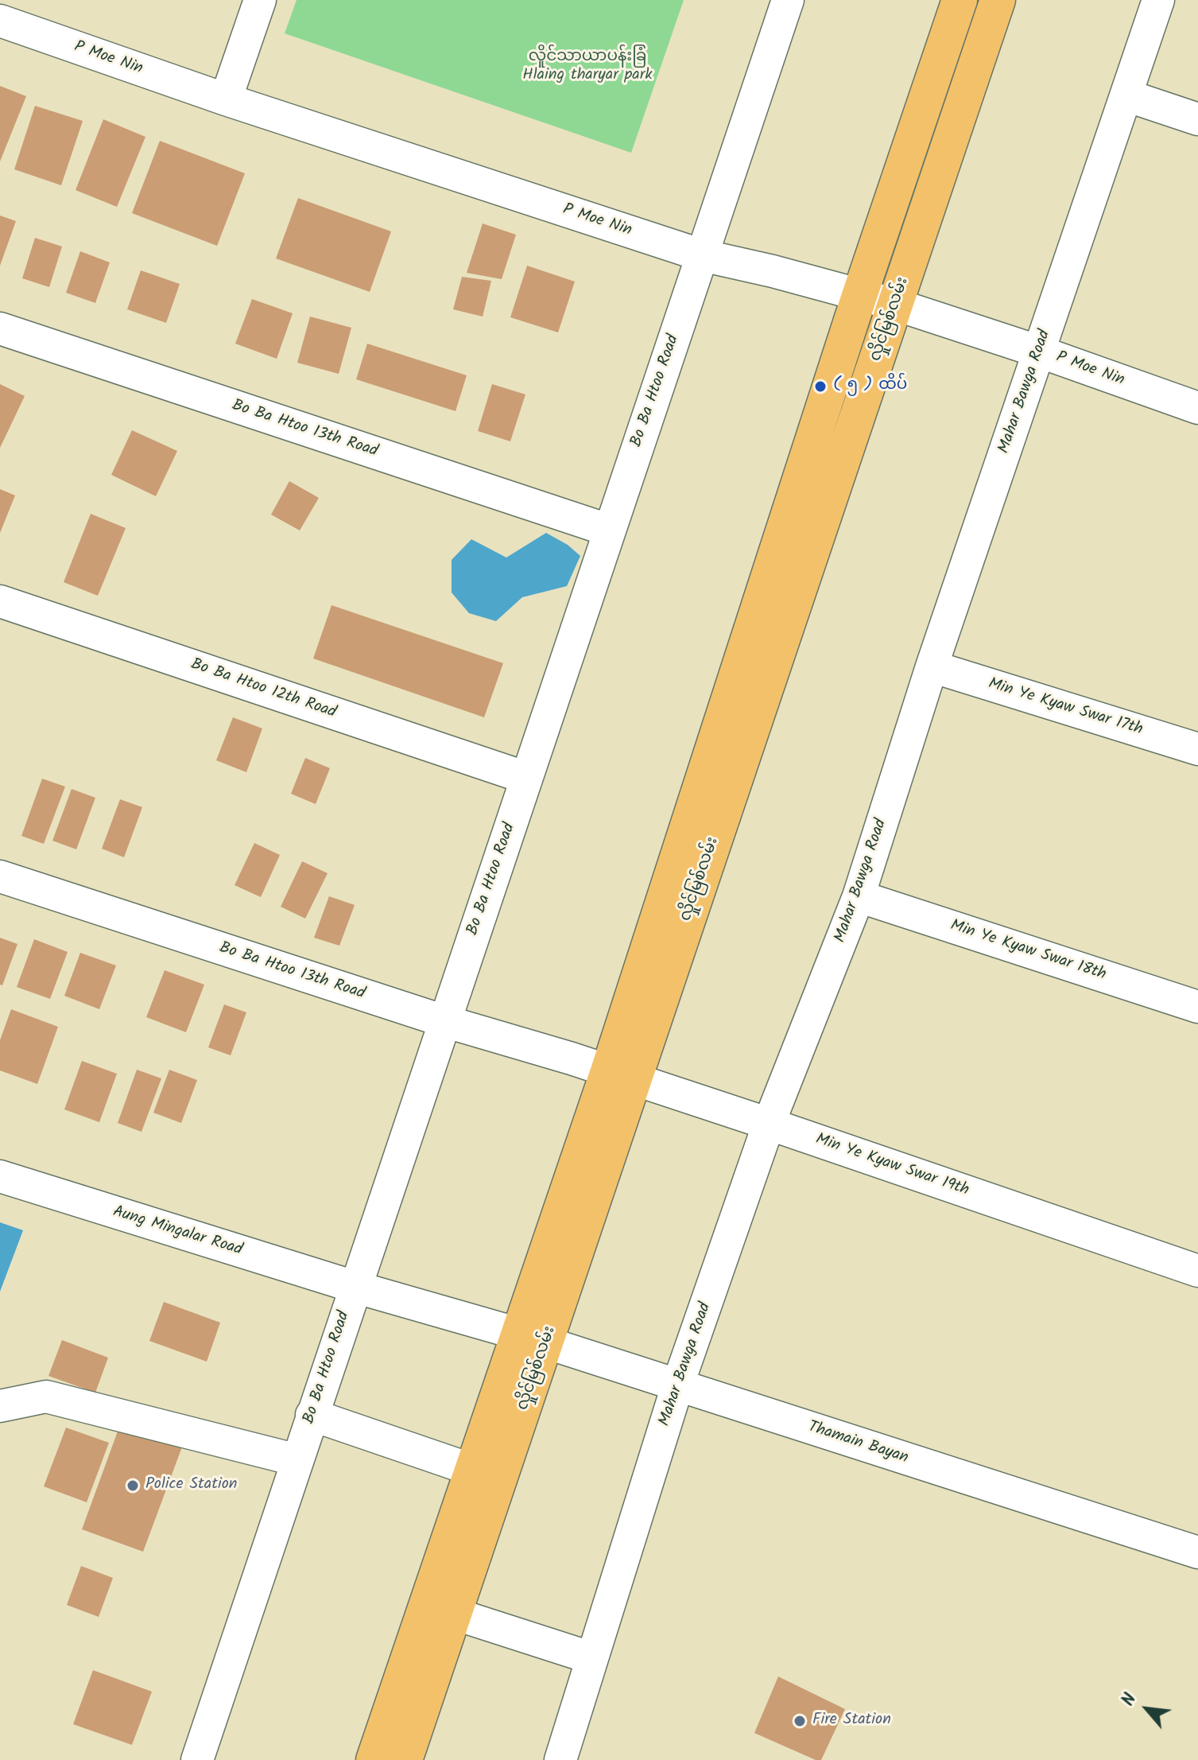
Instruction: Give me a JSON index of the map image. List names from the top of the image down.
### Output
{
  "streets": {
    "main road": ["လှိုင်မြစ်လမ်း"],
    "street": [
      "P Moe Nin",
      "Bo Ba Htoo Road",
      "Mahar Bawga Road",
      "Bo Ba Htoo 13th Road",
      "Bo Ba Htoo 12th Road",
      "Min Ye Kyaw Swar 17th",
      "Min Ye Kyaw Swar 18th",
      "Min Ye Kyaw Swar 19th",
      "Aung Mingalar Road",
      "Thamain Bayan"
    ]
  },
  "crossings": [
    ["P Moe Nin", "လှိုင်မြစ်လမ်း"],
    ["P Moe Nin", "Bo Ba Htoo Road"],
    ["P Moe Nin", "Mahar Bawga Road"],
    ["လှိုင်မြစ်လမ်း", "Bo Ba Htoo 13th Road"],
    ["လှိုင်မြစ်လမ်း", "Min Ye Kyaw Swar 19th"],
    ["လှိုင်မြစ်လမ်း", "Aung Mingalar Road"],
    ["လှိုင်မြစ်လမ်း", "Thamain Bayan"],
    ["Bo Ba Htoo Road", "Bo Ba Htoo 13th Road"],
    ["Bo Ba Htoo Road", "Bo Ba Htoo 12th Road"],
    ["Bo Ba Htoo Road", "Aung Mingalar Road"],
    ["Mahar Bawga Road", "Min Ye Kyaw Swar 17th"],
    ["Mahar Bawga Road", "Min Ye Kyaw Swar 18th"],
    ["Mahar Bawga Road", "Min Ye Kyaw Swar 19th"],
    ["Mahar Bawga Road", "Thamain Bayan"],
    ["Bo Ba Htoo 13th Road", "Min Ye Kyaw Swar 19th"],
    ["Aung Mingalar Road", "Thamain Bayan"]
  ],
  "parks": ["လှိုင်သာယာပန်းခြံ Hlaing tharyar park"],
  "places": ["( ၅ ) ထိပ်", "Police Station", "Fire Station"],
  "north": "top left"
}
